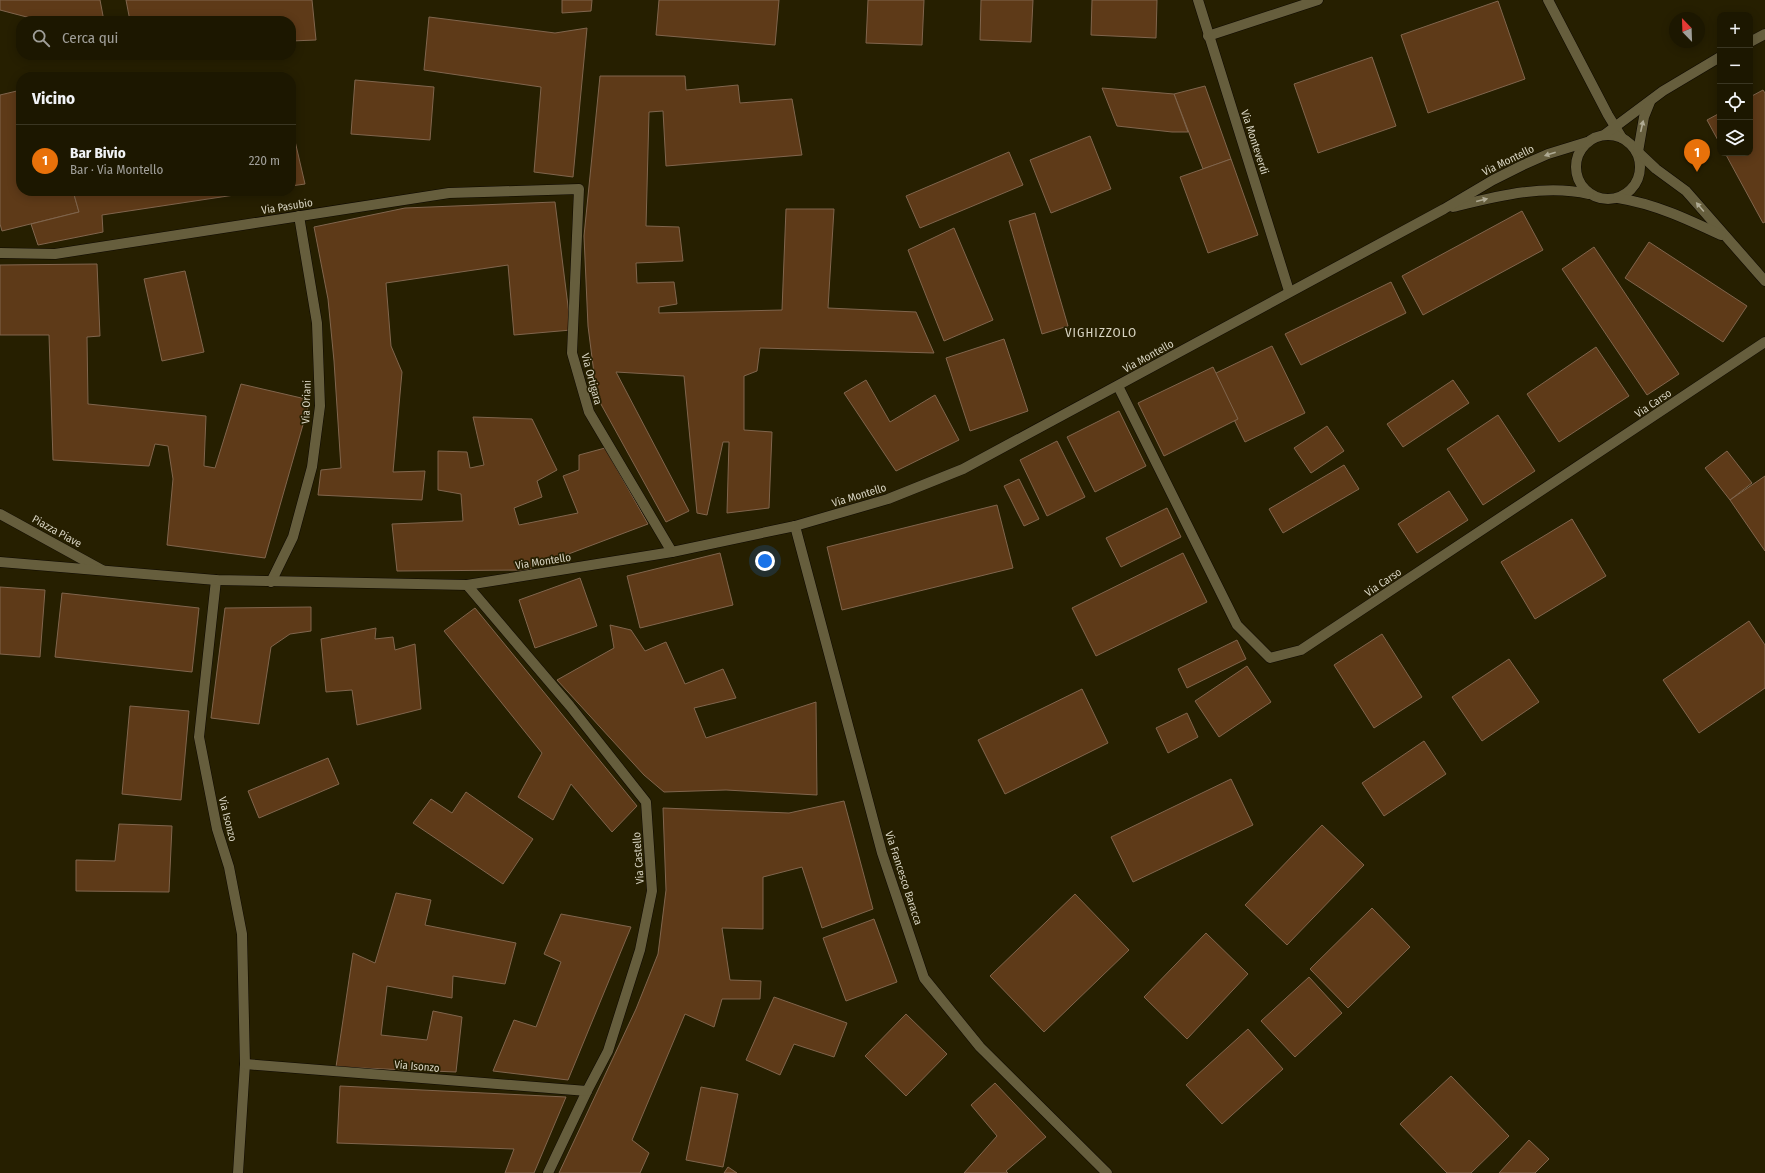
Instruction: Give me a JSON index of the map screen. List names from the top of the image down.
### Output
{
  "streets": {
    "street": [
      "Via Monteverdi",
      "Via Montello",
      "Via Pasubio",
      "Via Ortigara",
      "Via Oriani",
      "Via Carso",
      "Piazza Piave",
      "Via Isonzo",
      "Via Castello",
      "Via Francesco Baracca"
    ]
  },
  "crossings": [
    ["Via Monteverdi", "Via Montello"],
    ["Via Montello", "Via Ortigara"],
    ["Via Montello", "Via Oriani"],
    ["Via Montello", "Via Carso"],
    ["Via Montello", "Piazza Piave"],
    ["Via Montello", "Via Isonzo"],
    ["Via Montello", "Via Castello"],
    ["Via Montello", "Via Francesco Baracca"],
    ["Via Pasubio", "Via Ortigara"],
    ["Via Pasubio", "Via Oriani"],
    ["Piazza Piave", "Via Isonzo"],
    ["Via Isonzo", "Via Castello"]
  ],
  "districts": ["VIGHIZZOLO"],
  "north": "top left",
  "page": {
    "map_buttons": ["+", "−"],
    "search": "Cerca qui",
    "heading": "Vicino",
    "list": [
      {
        "mark": "1",
        "name": "Bar Bivio",
        "note": "Bar · Via Montello",
        "value": "220 m"
      }
    ],
    "pins": "1"
  }
}
